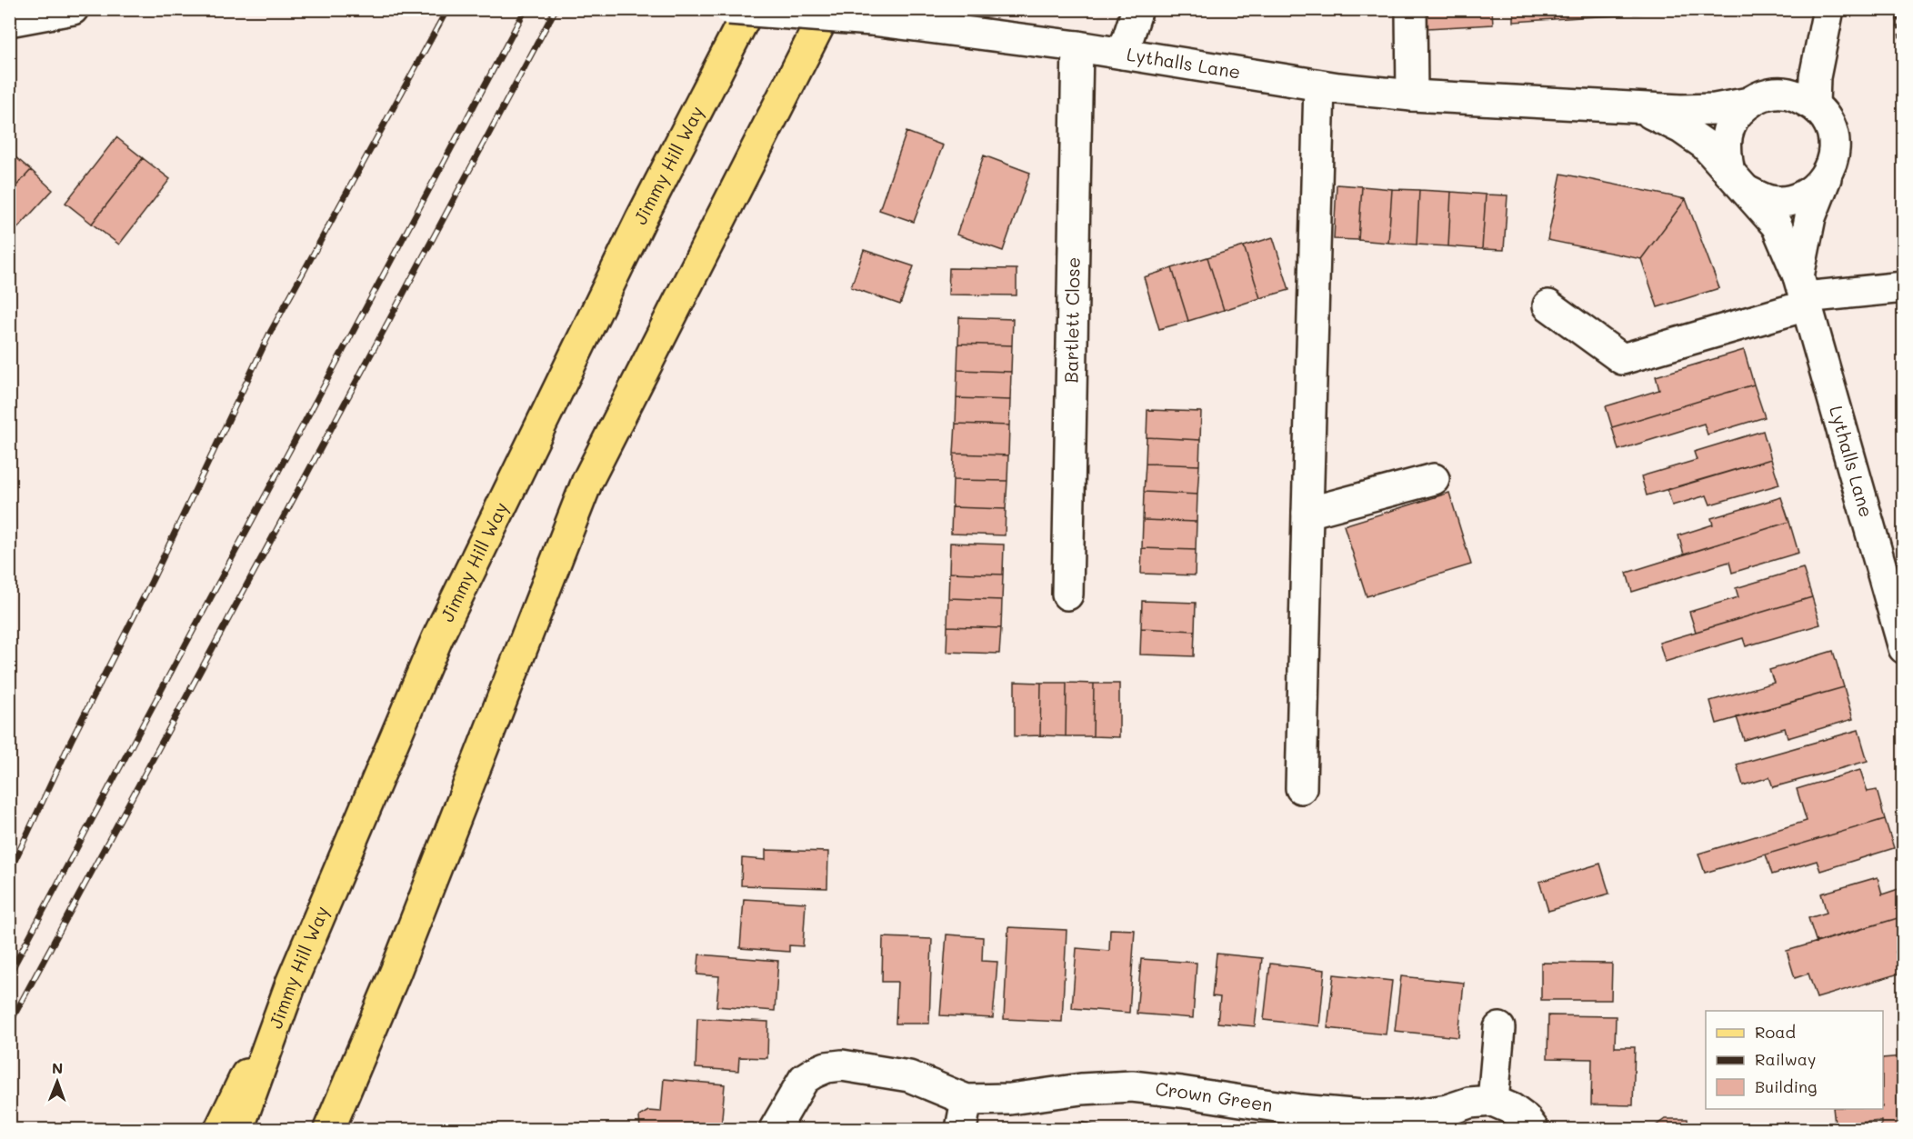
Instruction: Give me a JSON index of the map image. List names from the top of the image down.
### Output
{
  "streets": {
    "main road": ["Jimmy Hill Way"],
    "street": ["Lythalls Lane", "Bartlett Close", "Crown Green"]
  },
  "crossings": [
    ["Lythalls Lane", "Bartlett Close"]
  ],
  "legend": ["Road", "Railway", "Building"],
  "north": "top"
}
